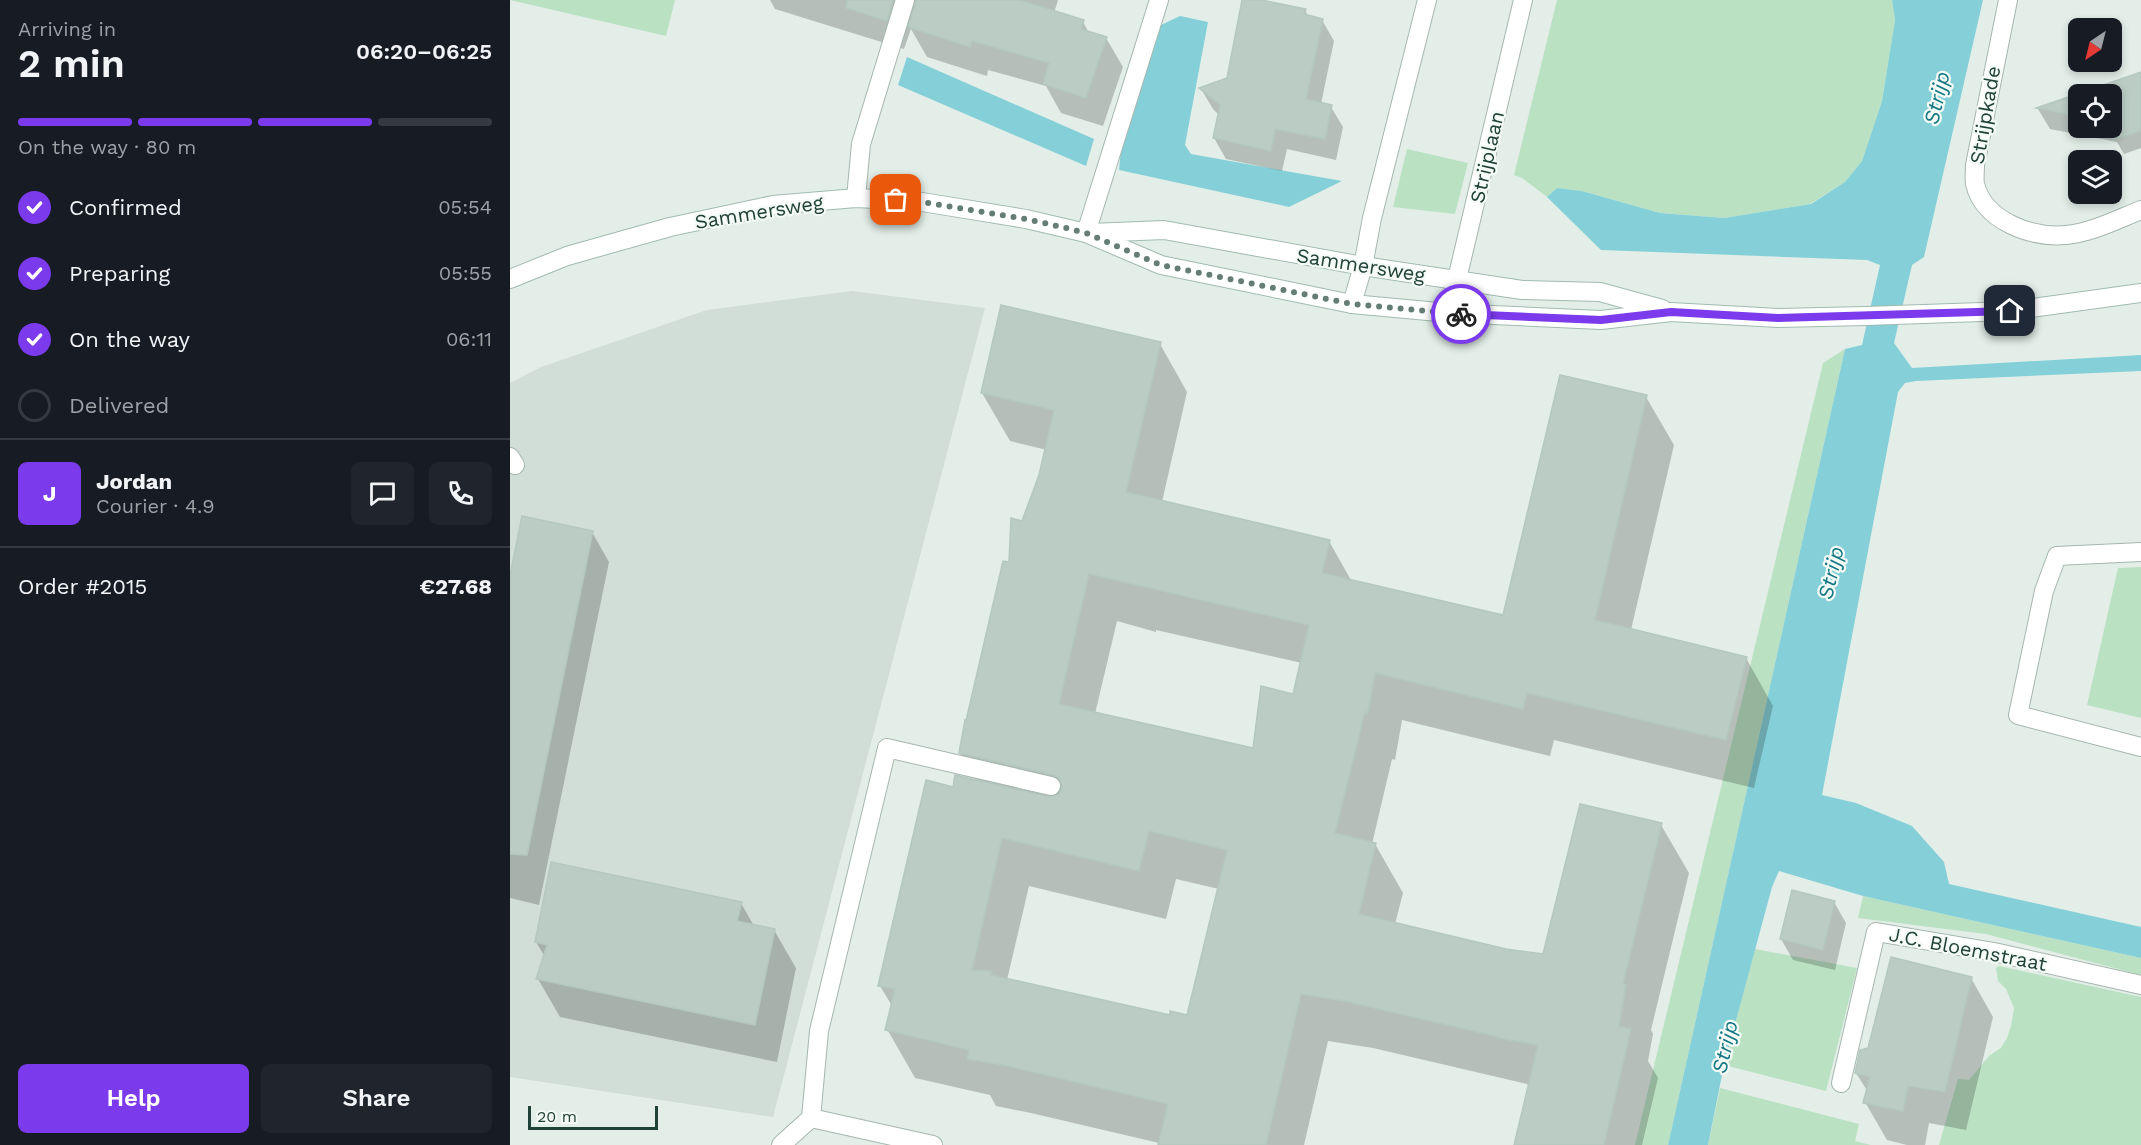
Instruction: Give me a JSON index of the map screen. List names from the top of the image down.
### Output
{
  "streets": {
    "street": [
      "Strijpkade",
      "Strijplaan",
      "Sammersweg",
      "J.C. Bloemstraat"
    ]
  },
  "crossings": [
    ["Strijplaan", "Sammersweg"]
  ],
  "water": ["Strijp"],
  "scale_bar": "20 m",
  "north": "bottom left",
  "page": {
    "heading": ["2 min", "Arriving in", "06:20–06:25"],
    "panel": [
      "Jordan",
      "Courier · 4.9",
      "Order #2015",
      "€27.68"
    ],
    "bar": "On the way · 80 m",
    "list": [
      ["Confirmed", "05:54"],
      ["Preparing", "05:55"],
      ["On the way", "06:11"],
      "Delivered"
    ],
    "round": "J",
    "buttons": ["Help", "Share"],
    "scale": "20 m"
  }
}
